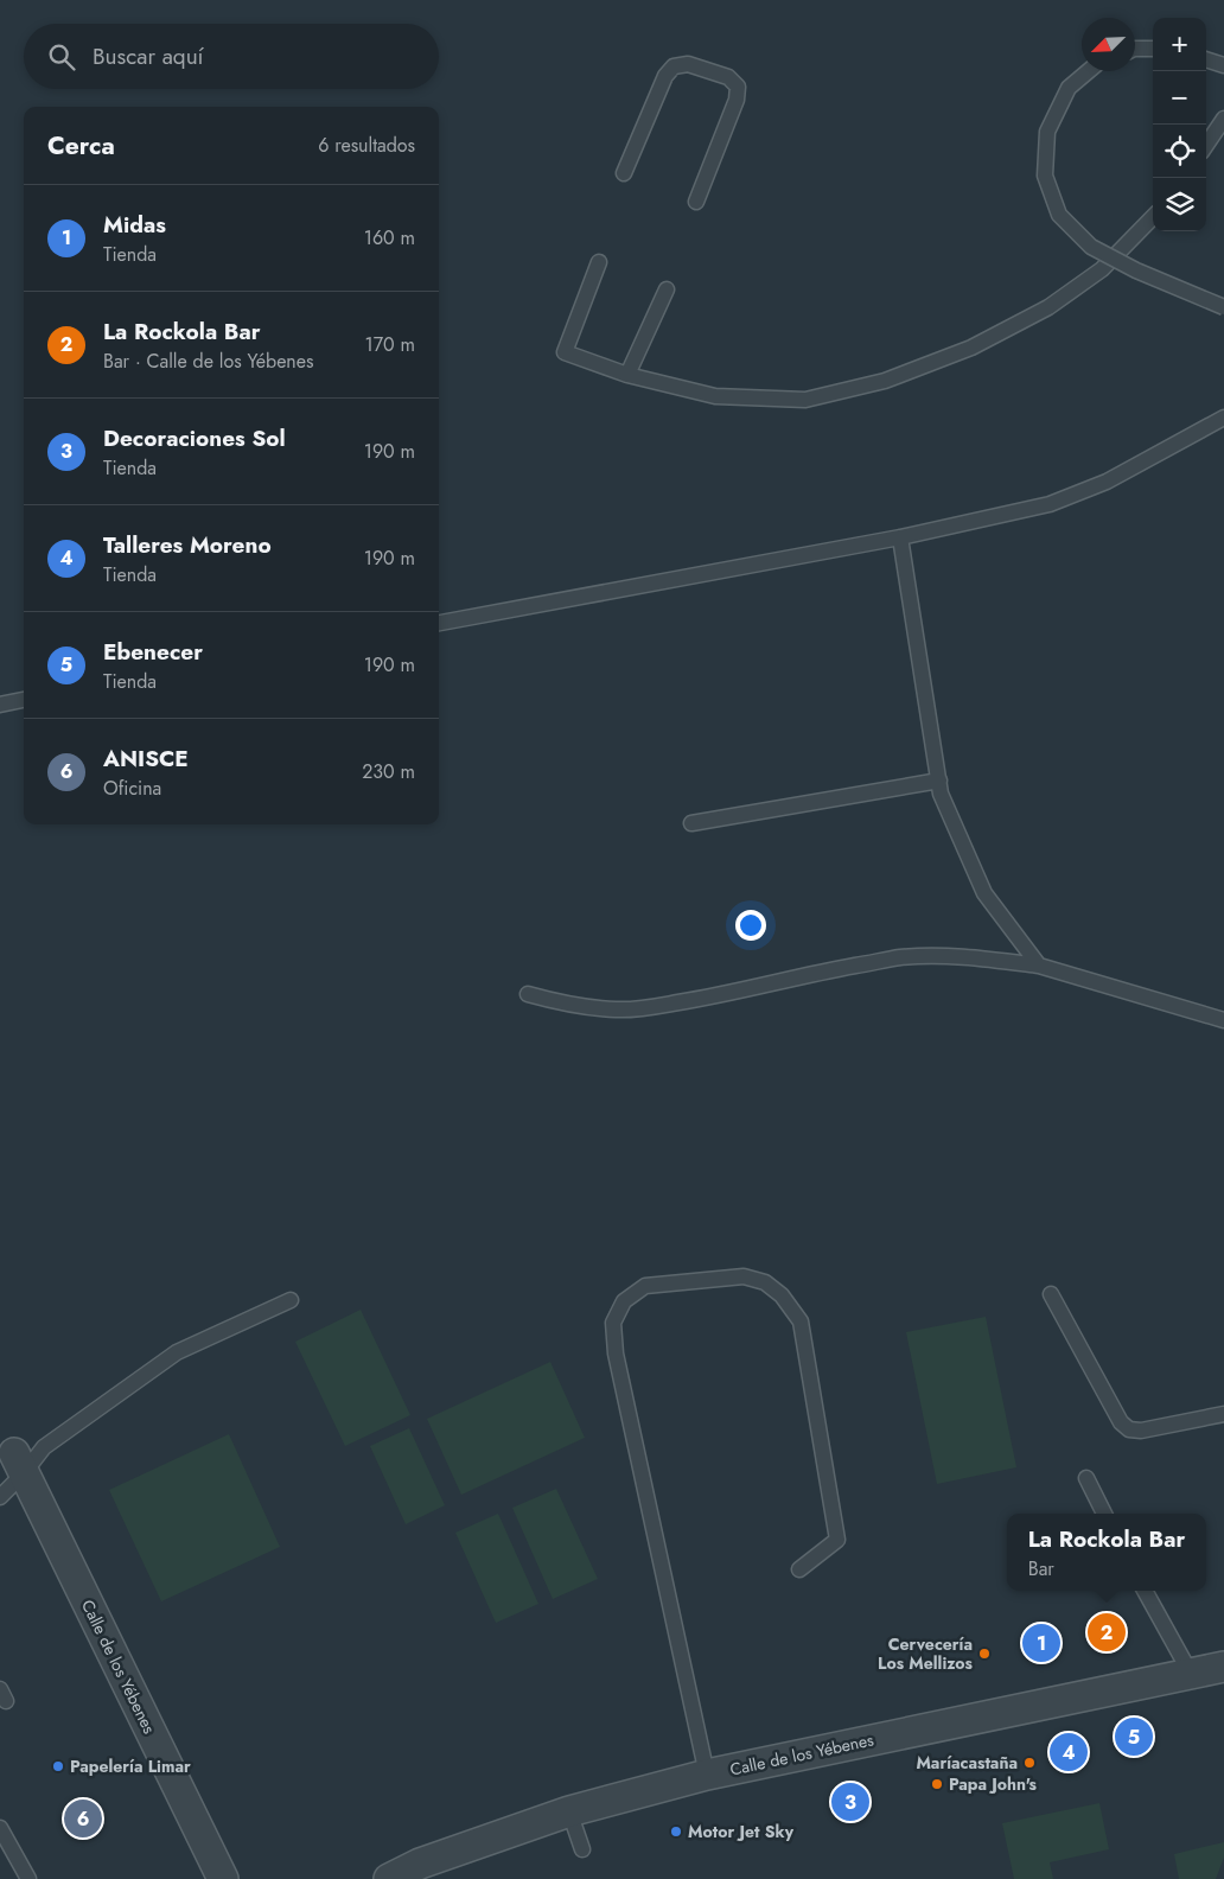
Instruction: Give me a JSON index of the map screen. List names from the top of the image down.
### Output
{
  "streets": {
    "street": ["Calle de los Yébenes"]
  },
  "places": [
    "Cervecería Los Mellizos",
    "Maríacastaña",
    "Papelería Limar",
    "Papa John's",
    "Motor Jet Sky"
  ],
  "north": "bottom left",
  "page": {
    "map_buttons": ["+", "−"],
    "search": "Buscar aquí",
    "heading": ["Cerca", "6 resultados"],
    "list": [
      {
        "mark": "1",
        "name": "Midas",
        "note": "Tienda",
        "value": "160 m"
      },
      {
        "mark": "2",
        "name": "La Rockola Bar",
        "note": "Bar · Calle de los Yébenes",
        "value": "170 m"
      },
      {
        "mark": "3",
        "name": "Decoraciones Sol",
        "note": "Tienda",
        "value": "190 m"
      },
      {
        "mark": "4",
        "name": "Talleres Moreno",
        "note": "Tienda",
        "value": "190 m"
      },
      {
        "mark": "5",
        "name": "Ebenecer",
        "note": "Tienda",
        "value": "190 m"
      },
      {
        "mark": "6",
        "name": "ANISCE",
        "note": "Oficina",
        "value": "230 m"
      }
    ],
    "popup": ["La Rockola Bar", "Bar"],
    "pins": [
      "2",
      "1",
      "5",
      "4",
      "3",
      "6"
    ]
  }
}
